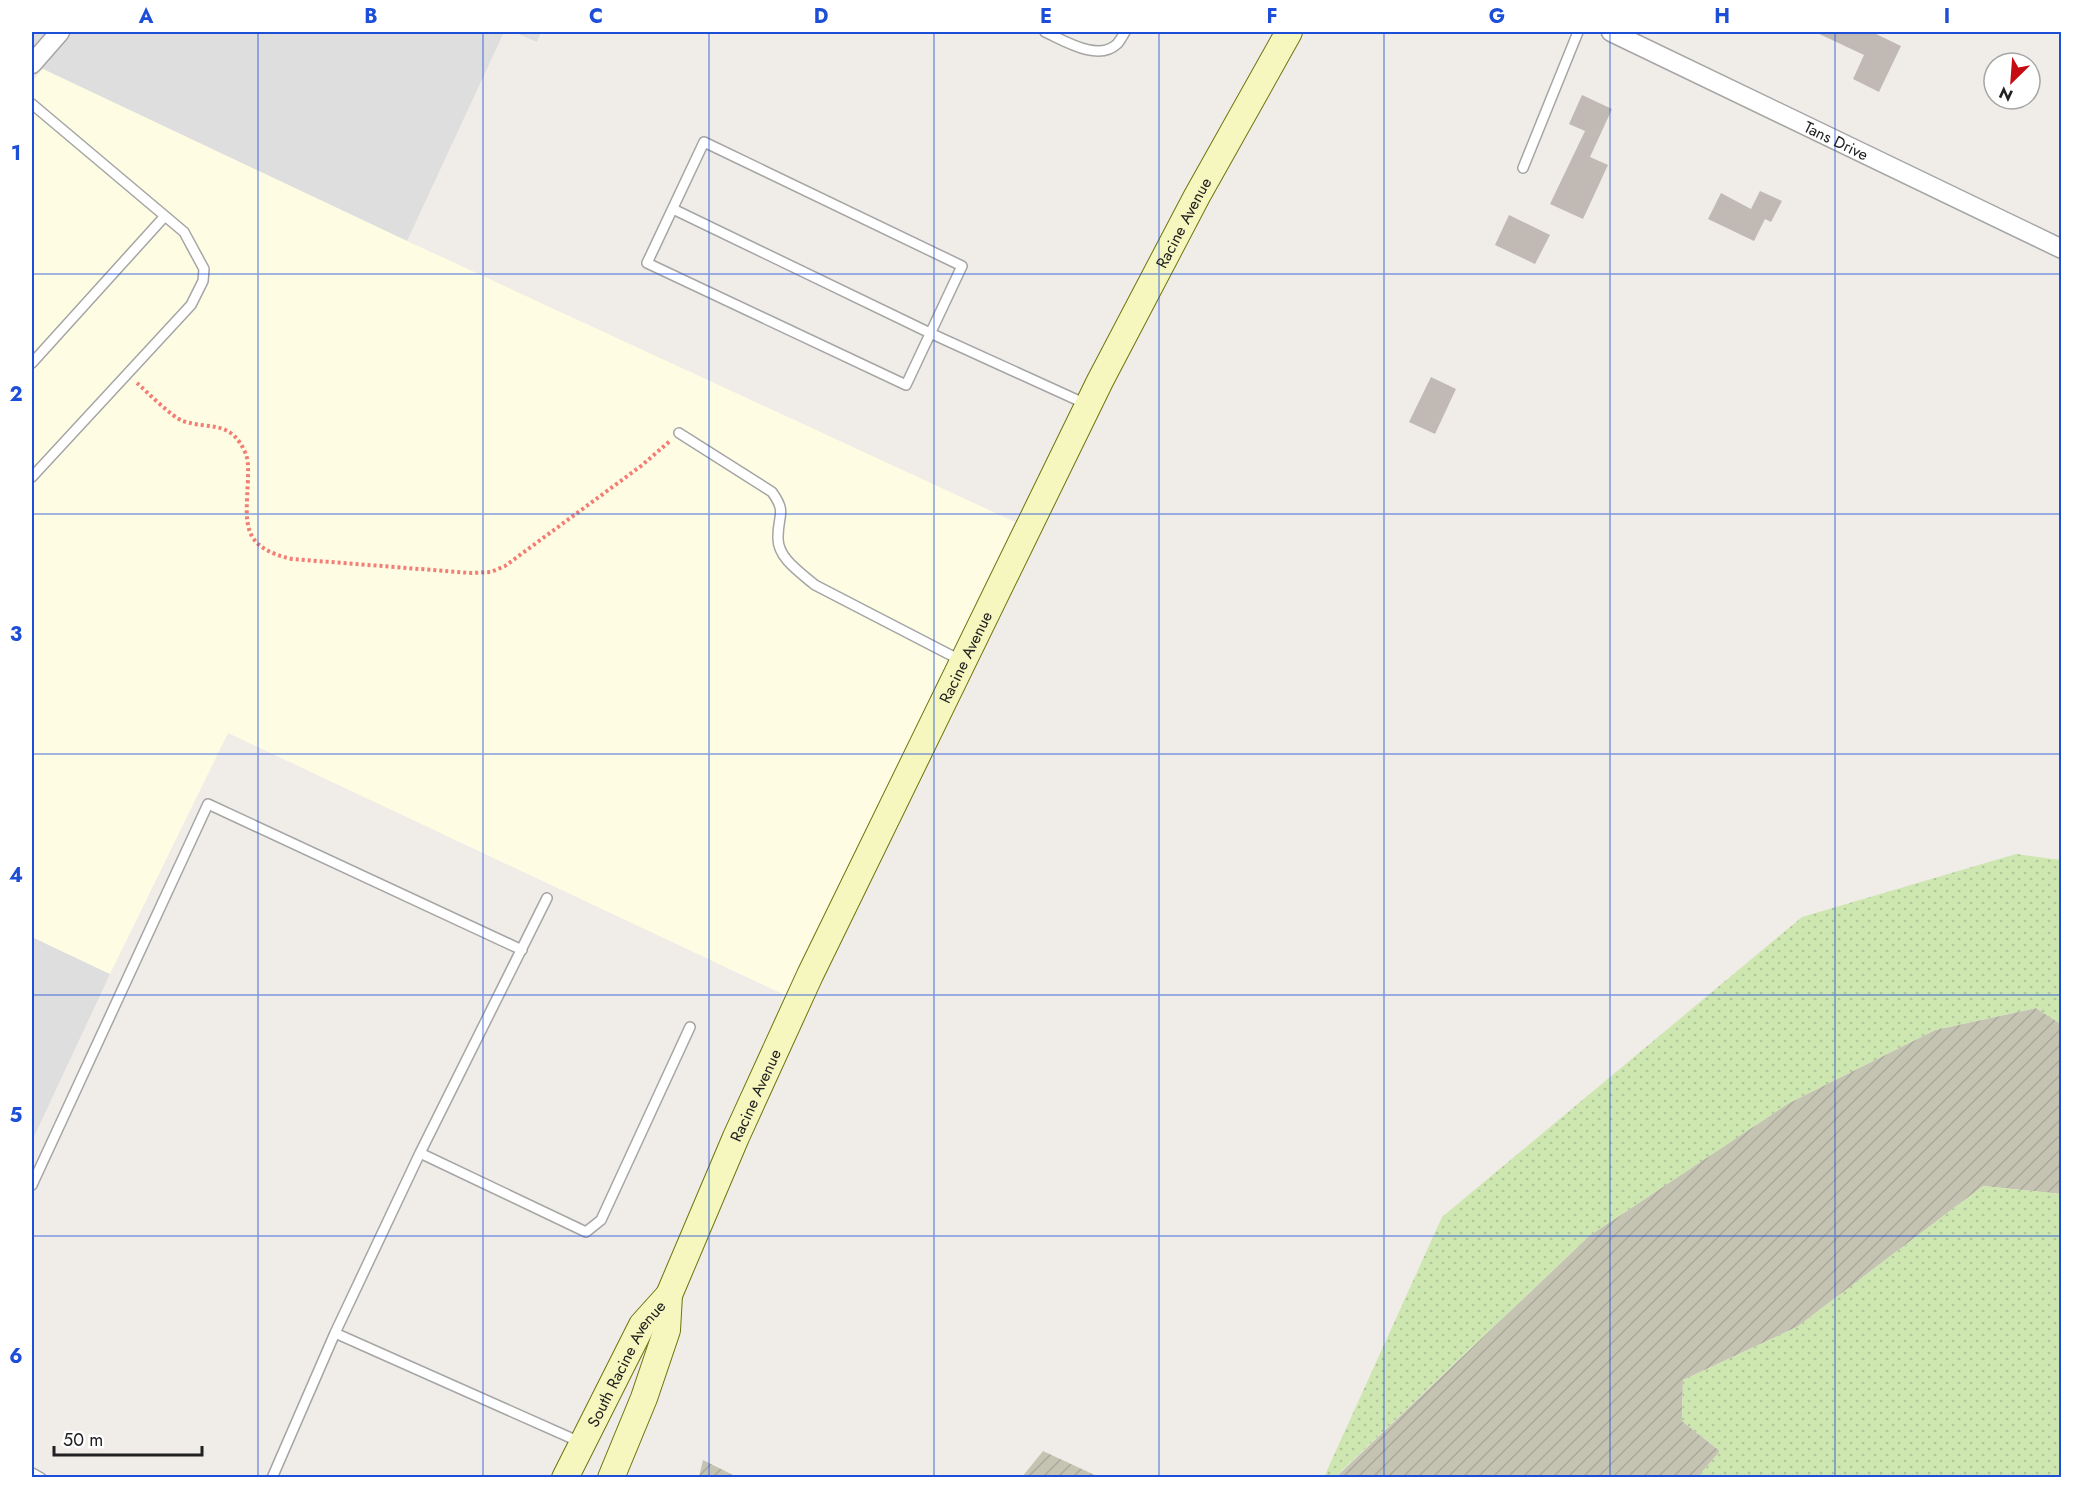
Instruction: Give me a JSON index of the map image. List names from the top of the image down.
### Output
{
  "streets": {
    "main road": ["Racine Avenue", "South Racine Avenue"],
    "street": ["Tans Drive"]
  },
  "crossings": [
    ["Racine Avenue", "South Racine Avenue"]
  ],
  "scale_bar": "50 m",
  "north": "bottom left",
  "grid": {
    "columns": [
      "A",
      "B",
      "C",
      "D",
      "E",
      "F",
      "G",
      "H",
      "I"
    ],
    "rows": [
      "1",
      "2",
      "3",
      "4",
      "5",
      "6"
    ]
  }
}
